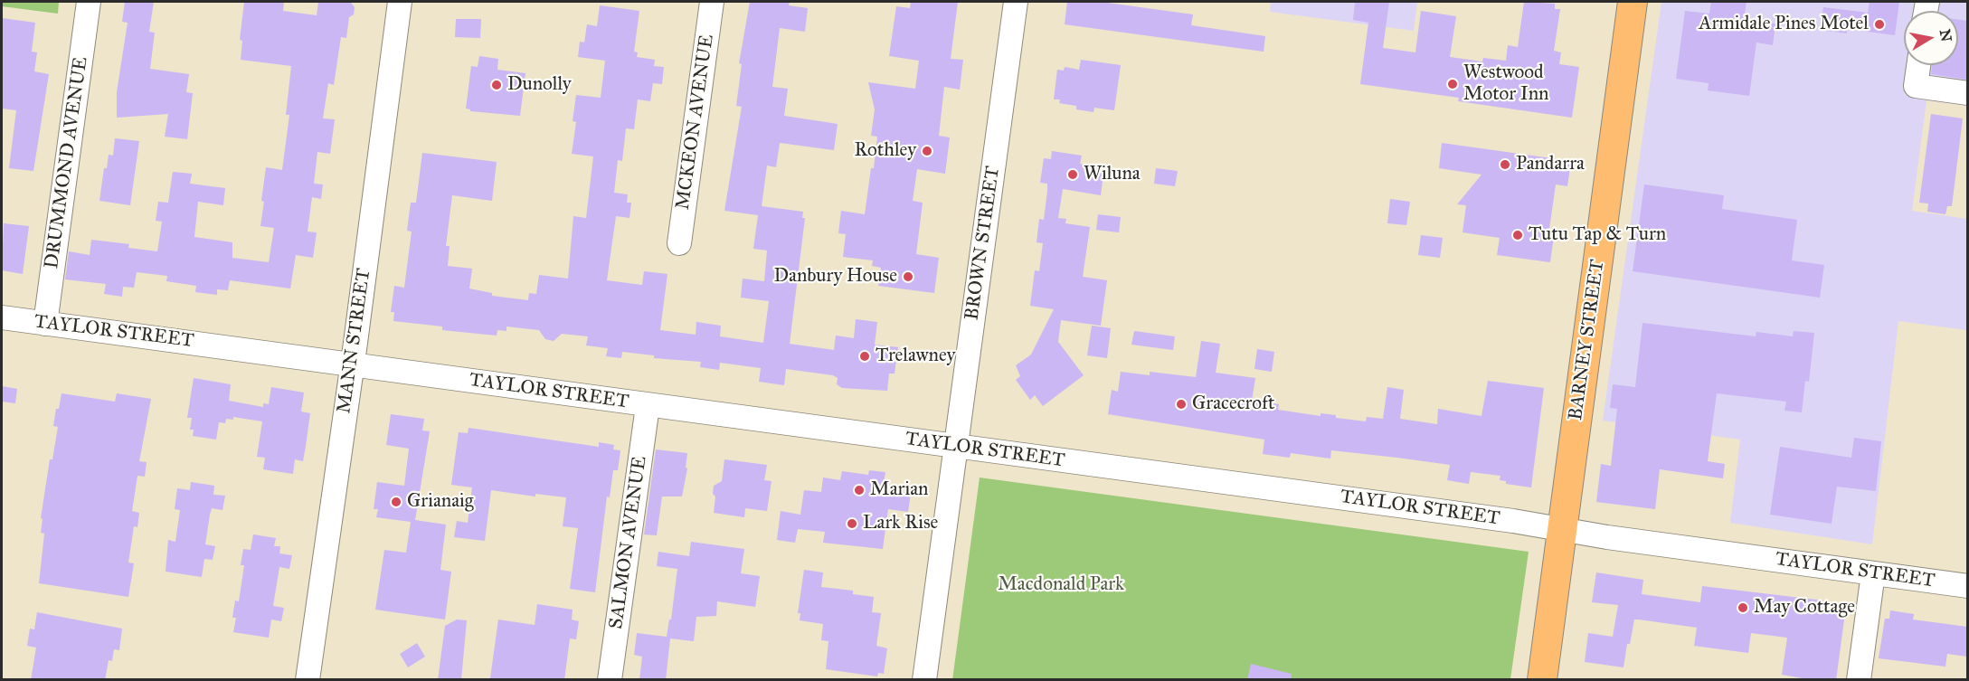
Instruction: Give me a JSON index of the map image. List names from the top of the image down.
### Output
{
  "streets": {
    "main road": ["BARNEY STREET"],
    "street": [
      "MCKEON AVENUE",
      "DRUMMOND AVENUE",
      "BROWN STREET",
      "TAYLOR STREET",
      "MANN STREET",
      "SALMON AVENUE"
    ]
  },
  "crossings": [
    ["DRUMMOND AVENUE", "TAYLOR STREET"],
    ["BROWN STREET", "TAYLOR STREET"],
    ["TAYLOR STREET", "BARNEY STREET"],
    ["TAYLOR STREET", "MANN STREET"],
    ["TAYLOR STREET", "SALMON AVENUE"]
  ],
  "parks": ["Macdonald Park"],
  "places": [
    "Armidale Pines Motel",
    "Westwood Motor Inn",
    "Dunolly",
    "Rothley",
    "Pandarra",
    "Wiluna",
    "Tutu Tap & Turn",
    "Danbury House",
    "Trelawney",
    "Gracecroft",
    "Marian",
    "Grianaig",
    "Lark Rise",
    "May Cottage"
  ],
  "north": "right"
}
